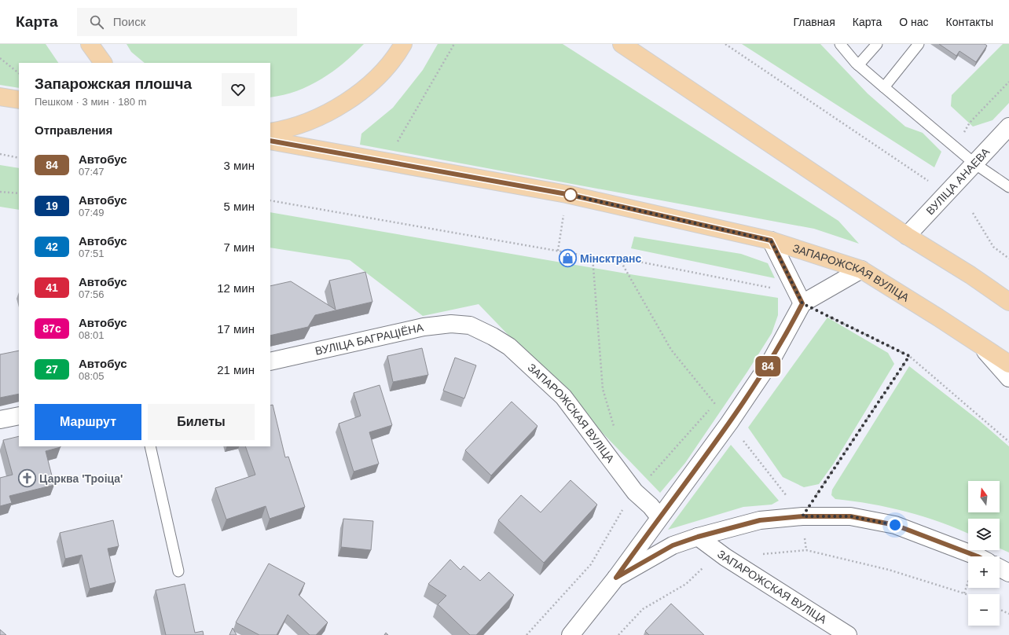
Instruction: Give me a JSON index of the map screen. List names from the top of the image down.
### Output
{
  "streets": {
    "main road": ["ЗАПАРОЖСКАЯ ВУЛІЦА"],
    "street": ["ВУЛІЦА АНАЕВА", "ВУЛІЦА БАГРАЦІЁНА"]
  },
  "crossings": [
    ["ЗАПАРОЖСКАЯ ВУЛІЦА", "ВУЛІЦА БАГРАЦІЁНА"]
  ],
  "places": {
    "shop": ["Мінсктранс"],
    "church": ["Царква 'Троіца'"]
  },
  "lines": ["bus line 84"],
  "north": "top",
  "page": {
    "header": "Карта",
    "search": "Поиск",
    "nav": [
      "Главная",
      "Карта",
      "О нас",
      "Контакты"
    ],
    "on_map": "84",
    "heading": [
      ["Запарожская плошча", "Пешком · 3 мин · 180 m"],
      "Отправления"
    ],
    "list": [
      {
        "mark": "84",
        "name": "Автобус",
        "note": "07:47",
        "value": "3 мин"
      },
      {
        "mark": "19",
        "name": "Автобус",
        "note": "07:49",
        "value": "5 мин"
      },
      {
        "mark": "42",
        "name": "Автобус",
        "note": "07:51",
        "value": "7 мин"
      },
      {
        "mark": "41",
        "name": "Автобус",
        "note": "07:56",
        "value": "12 мин"
      },
      {
        "mark": "87с",
        "name": "Автобус",
        "note": "08:01",
        "value": "17 мин"
      },
      {
        "mark": "27",
        "name": "Автобус",
        "note": "08:05",
        "value": "21 мин"
      }
    ],
    "buttons": ["Маршрут", "Билеты"],
    "map_buttons": ["+", "−"]
  }
}
